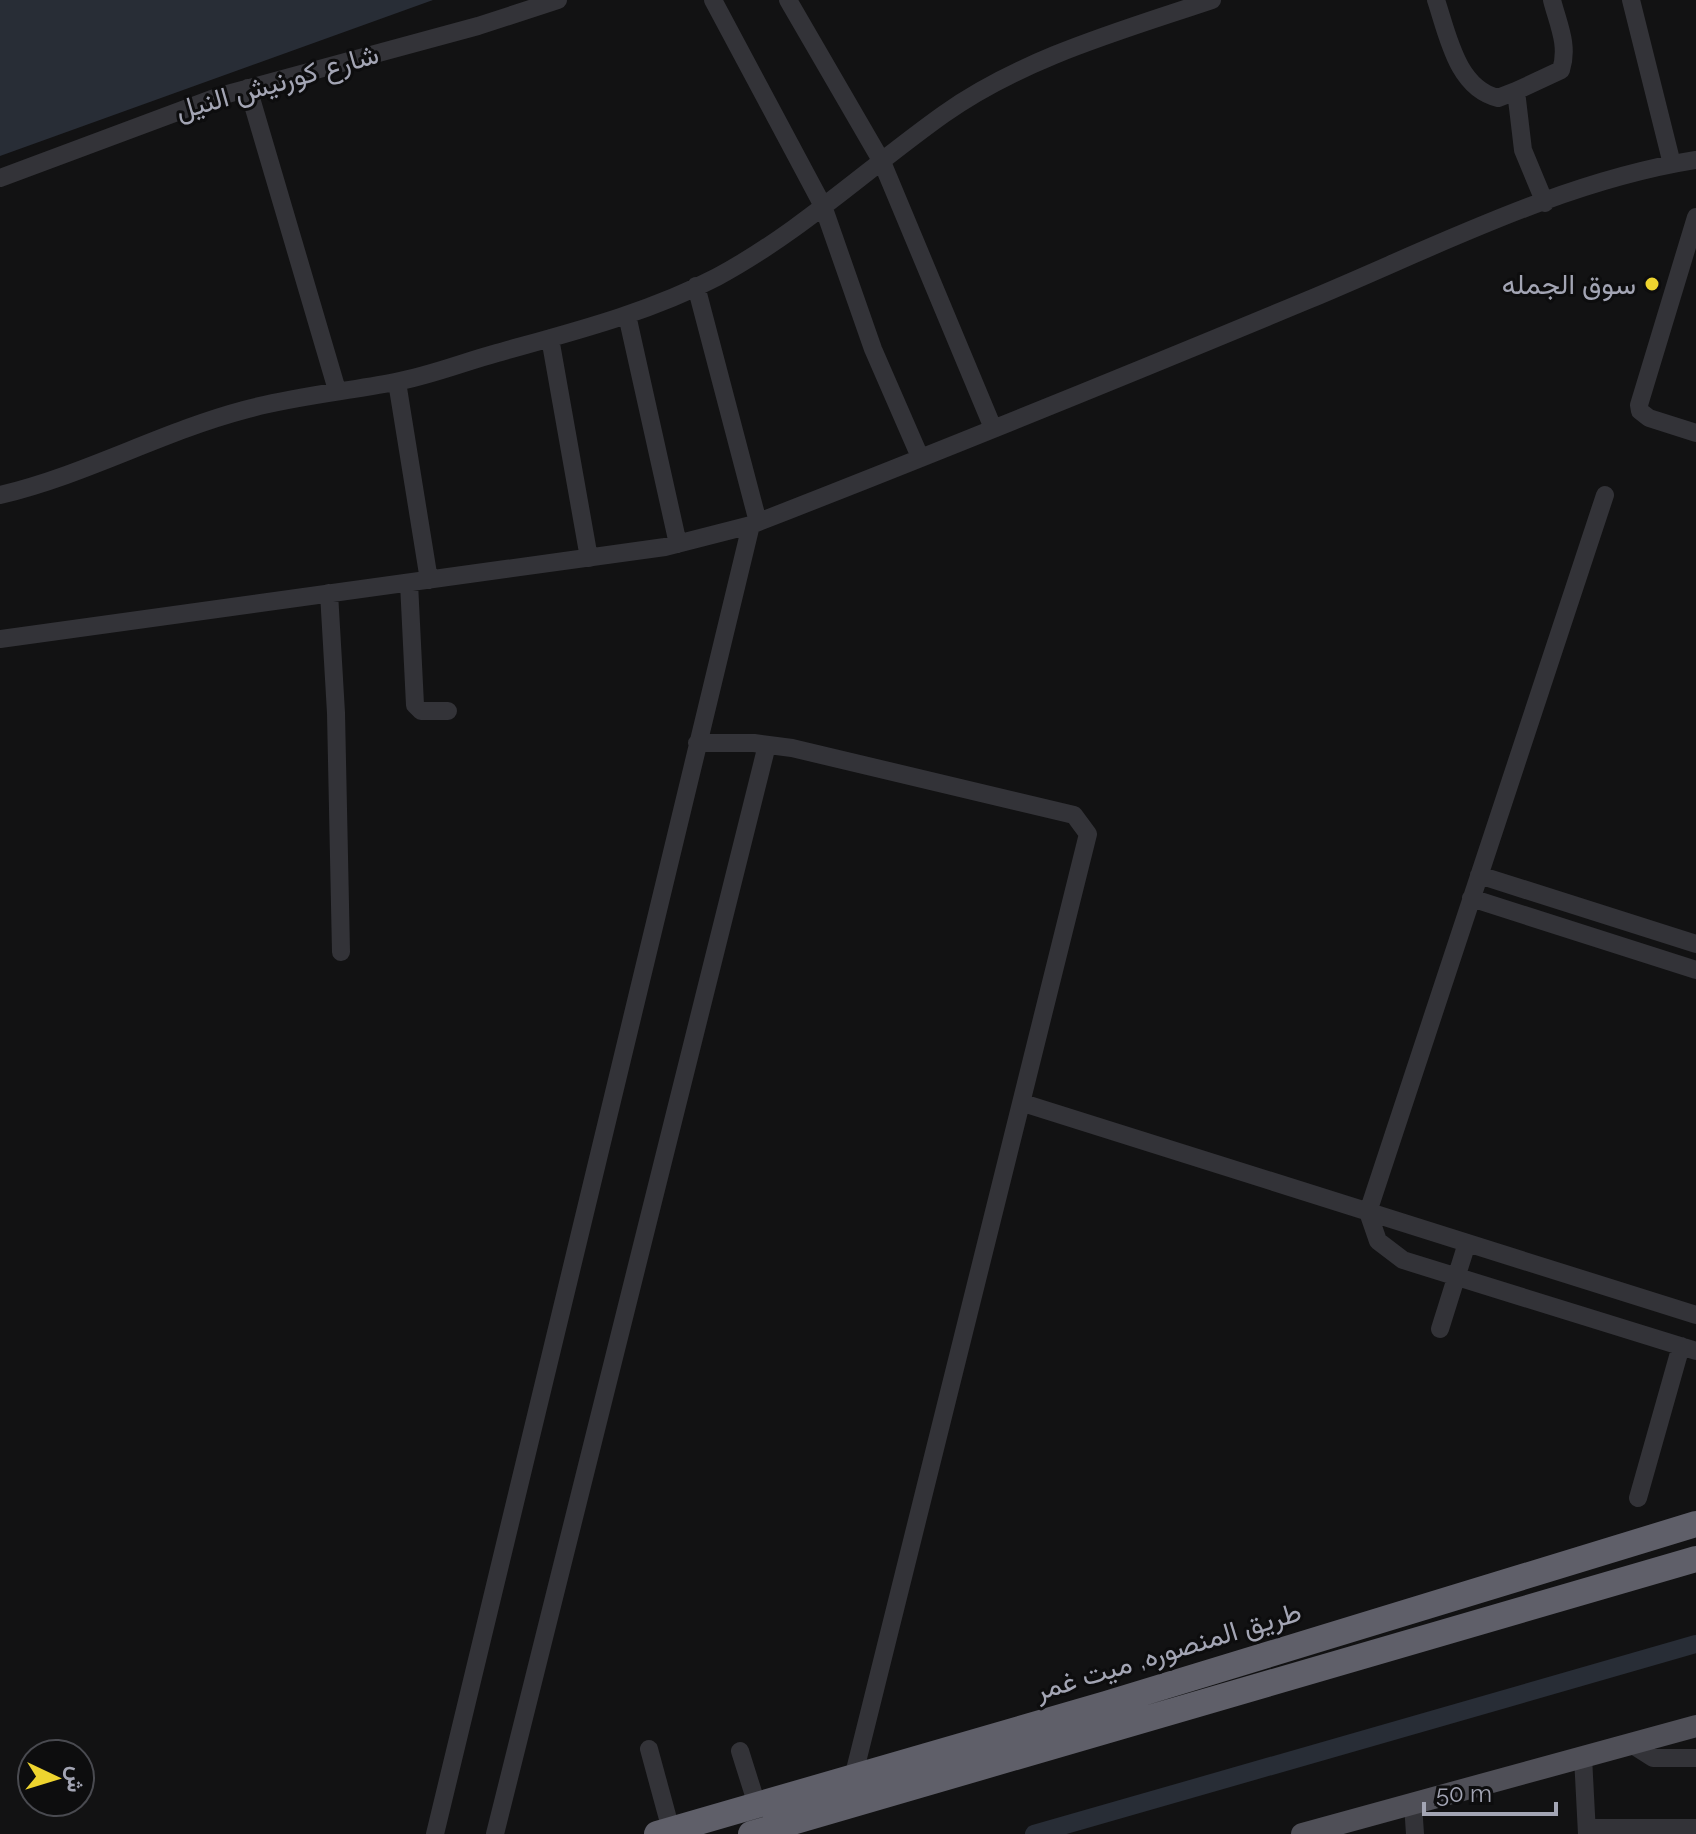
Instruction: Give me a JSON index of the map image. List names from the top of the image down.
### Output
{
  "streets": {
    "highway": ["طريق المنصوره, ميت غمر"],
    "street": ["شارع كورنيش النيل"]
  },
  "places": ["سوق الجمله"],
  "scale_bar": "50 m",
  "north": "right"
}
